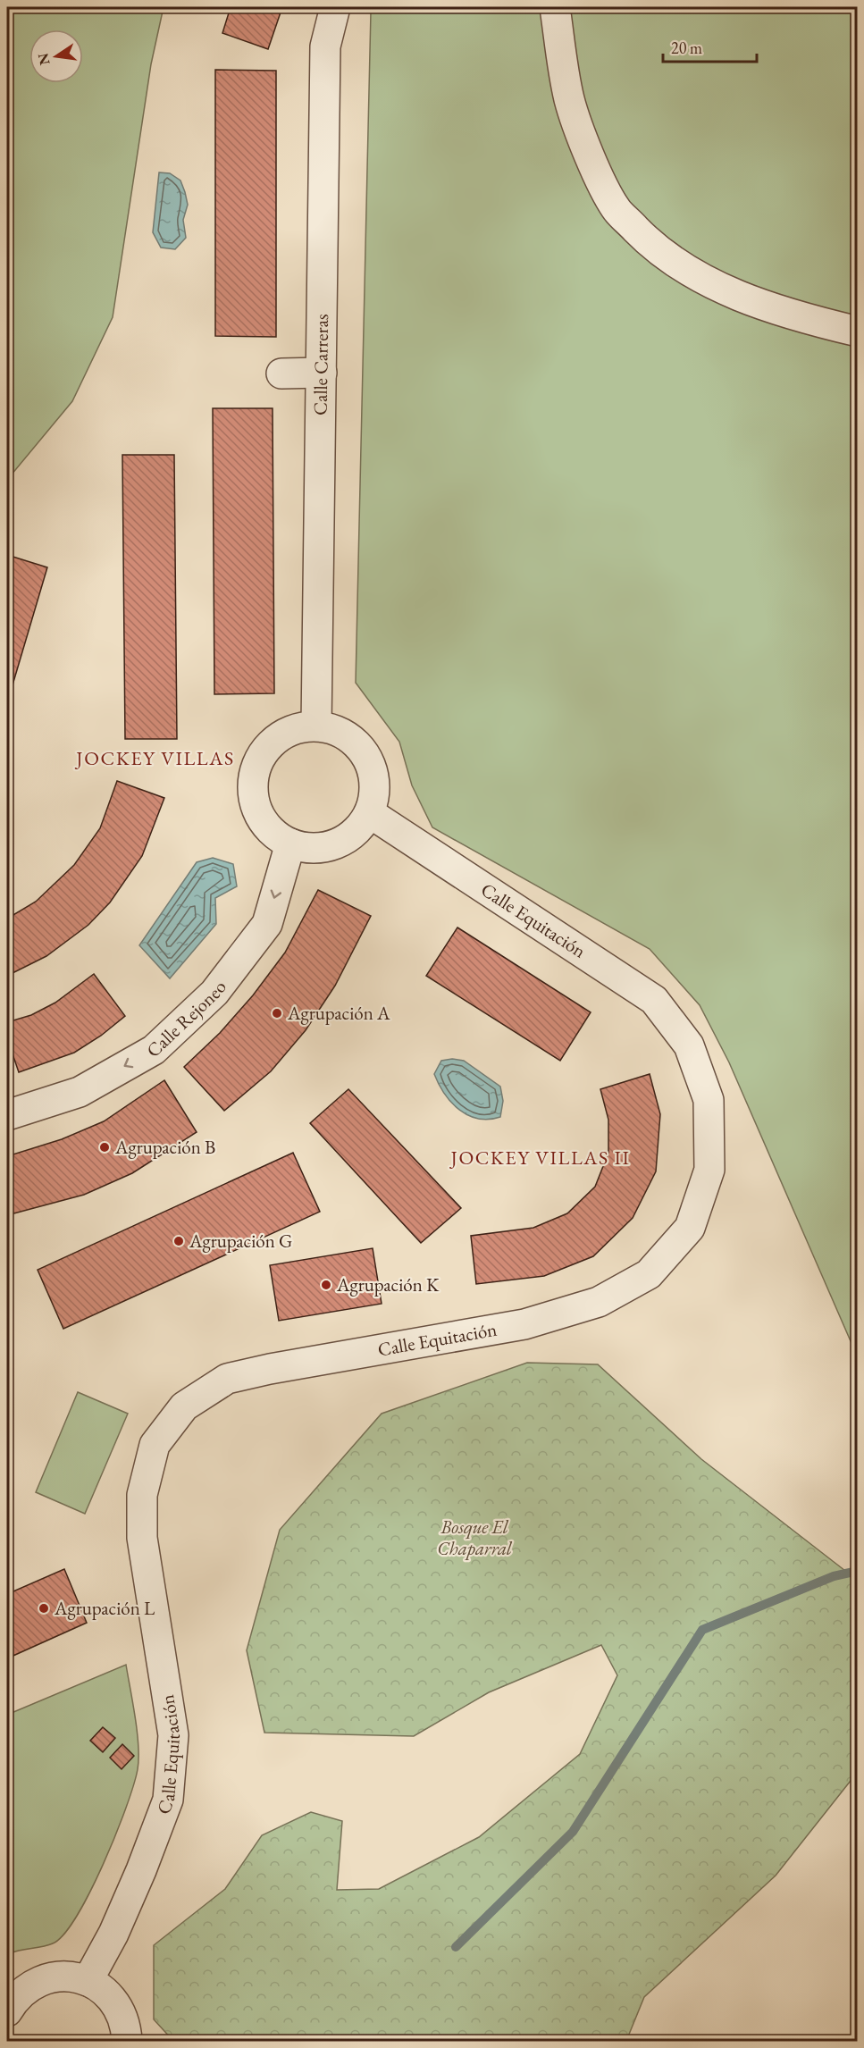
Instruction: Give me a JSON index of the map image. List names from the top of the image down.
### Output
{
  "streets": {
    "street": ["Calle Carreras", "Calle Equitación", "Calle Rejoneo"]
  },
  "crossings": [
    ["Calle Carreras", "Calle Equitación"],
    ["Calle Carreras", "Calle Rejoneo"],
    ["Calle Equitación", "Calle Rejoneo"]
  ],
  "one_way": ["Calle Rejoneo"],
  "districts": ["JOCKEY VILLAS", "JOCKEY VILLAS II"],
  "parks": ["Bosque El Chaparral"],
  "places": [
    "Agrupación A",
    "Agrupación B",
    "Agrupación G",
    "Agrupación K",
    "Agrupación L"
  ],
  "scale_bar": "20 m",
  "north": "left"
}
